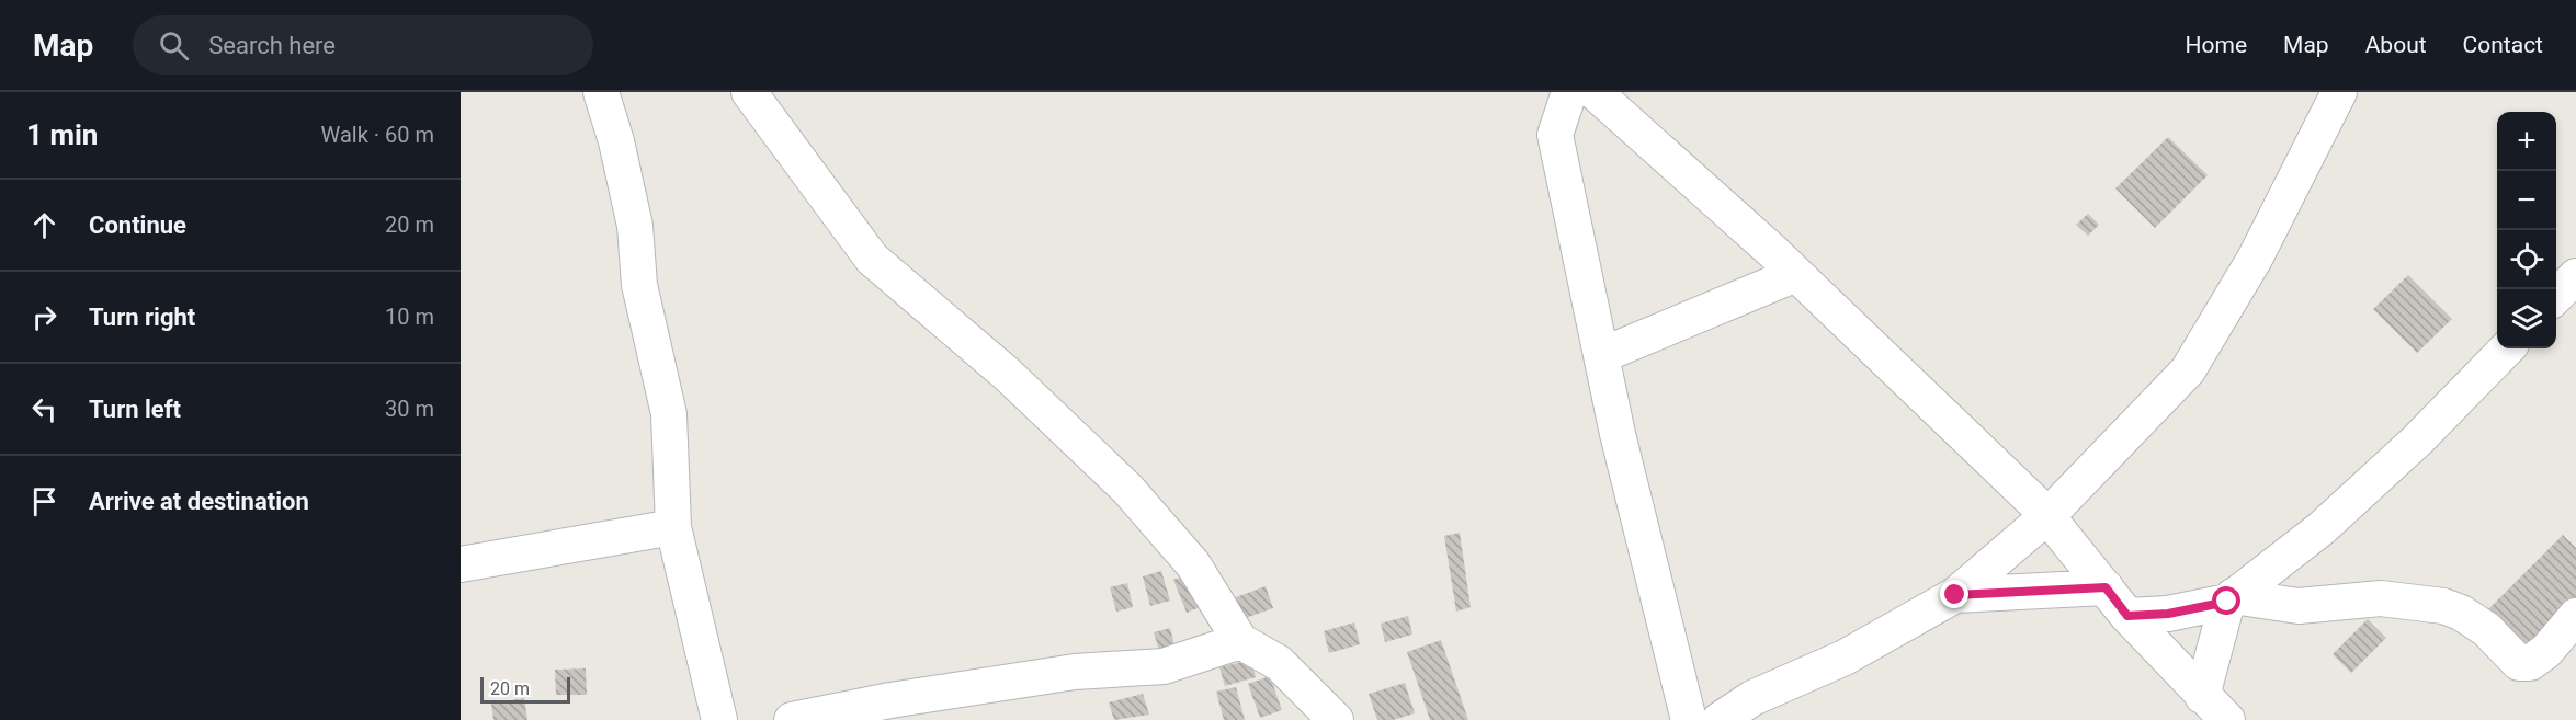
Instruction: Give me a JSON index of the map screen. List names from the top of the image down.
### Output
{
  "scale_bar": "20 m",
  "page": {
    "header": "Map",
    "search": "Search here",
    "nav": [
      "Home",
      "Map",
      "About",
      "Contact"
    ],
    "heading": ["1 min", "Walk · 60 m"],
    "map_buttons": ["+", "−"],
    "list": [
      ["Continue", "20 m"],
      ["Turn right", "10 m"],
      ["Turn left", "30 m"],
      "Arrive at destination"
    ],
    "scale": "20 m"
  }
}
